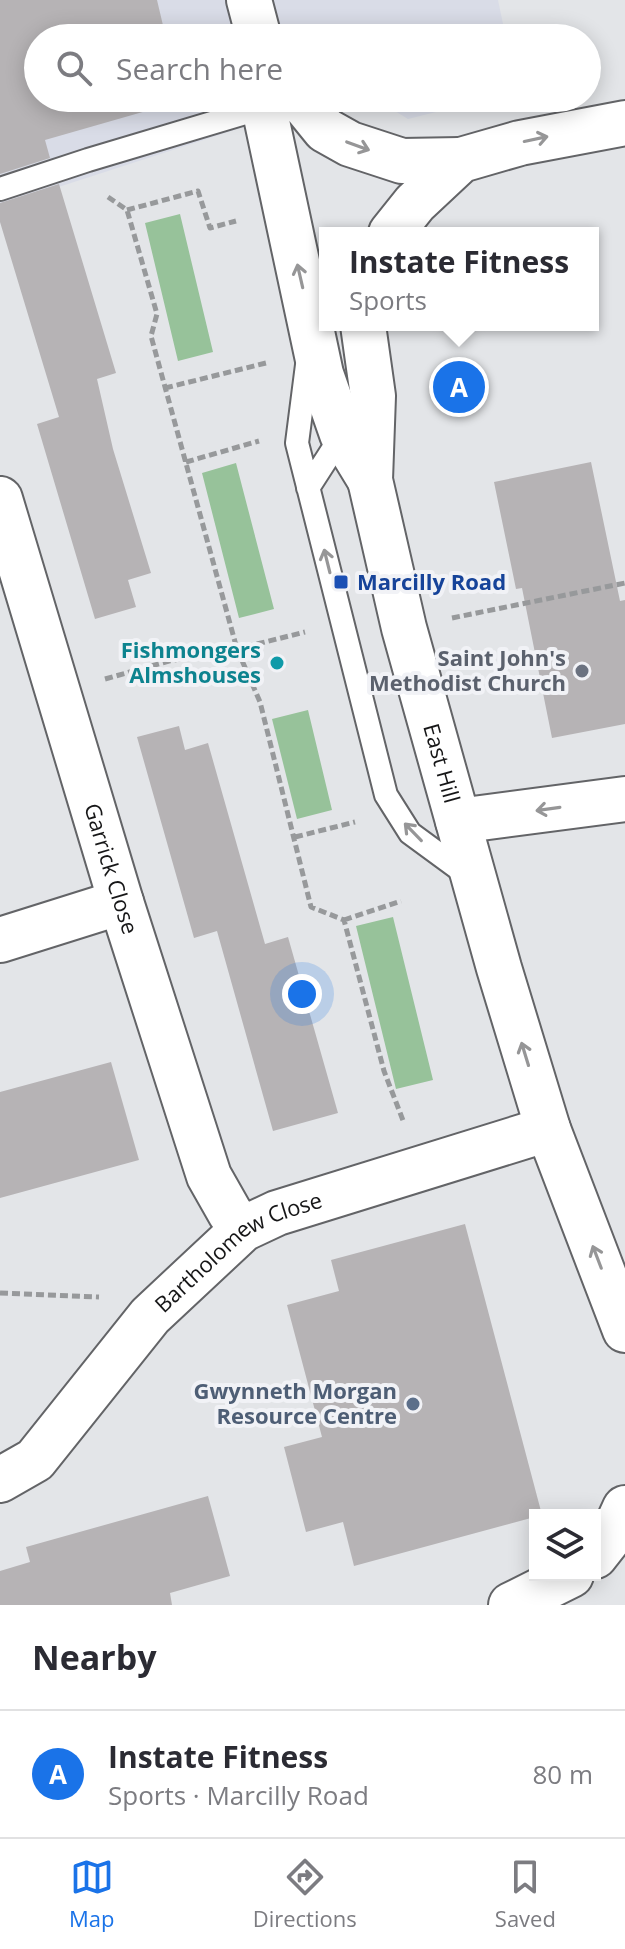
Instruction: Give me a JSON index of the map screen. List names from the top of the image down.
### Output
{
  "streets": {
    "main road": ["East Hill", "Garrick Close", "Bartholomew Close"]
  },
  "crossings": [
    ["East Hill", "Bartholomew Close"],
    ["Garrick Close", "Bartholomew Close"]
  ],
  "one_way": ["East Hill"],
  "places": {
    "transit": ["Marcilly Road"],
    "other": ["Fishmongers Almshouses", "Saint John's Methodist Church", "Gwynneth Morgan Resource Centre"]
  },
  "page": {
    "search": "Search here",
    "popup": ["Instate Fitness", "Sports"],
    "pins": "A",
    "heading": "Nearby",
    "list": [
      {
        "mark": "A",
        "name": "Instate Fitness",
        "note": "Sports · Marcilly Road",
        "value": "80 m"
      }
    ],
    "nav": ["Map", "Directions", "Saved"]
  }
}
